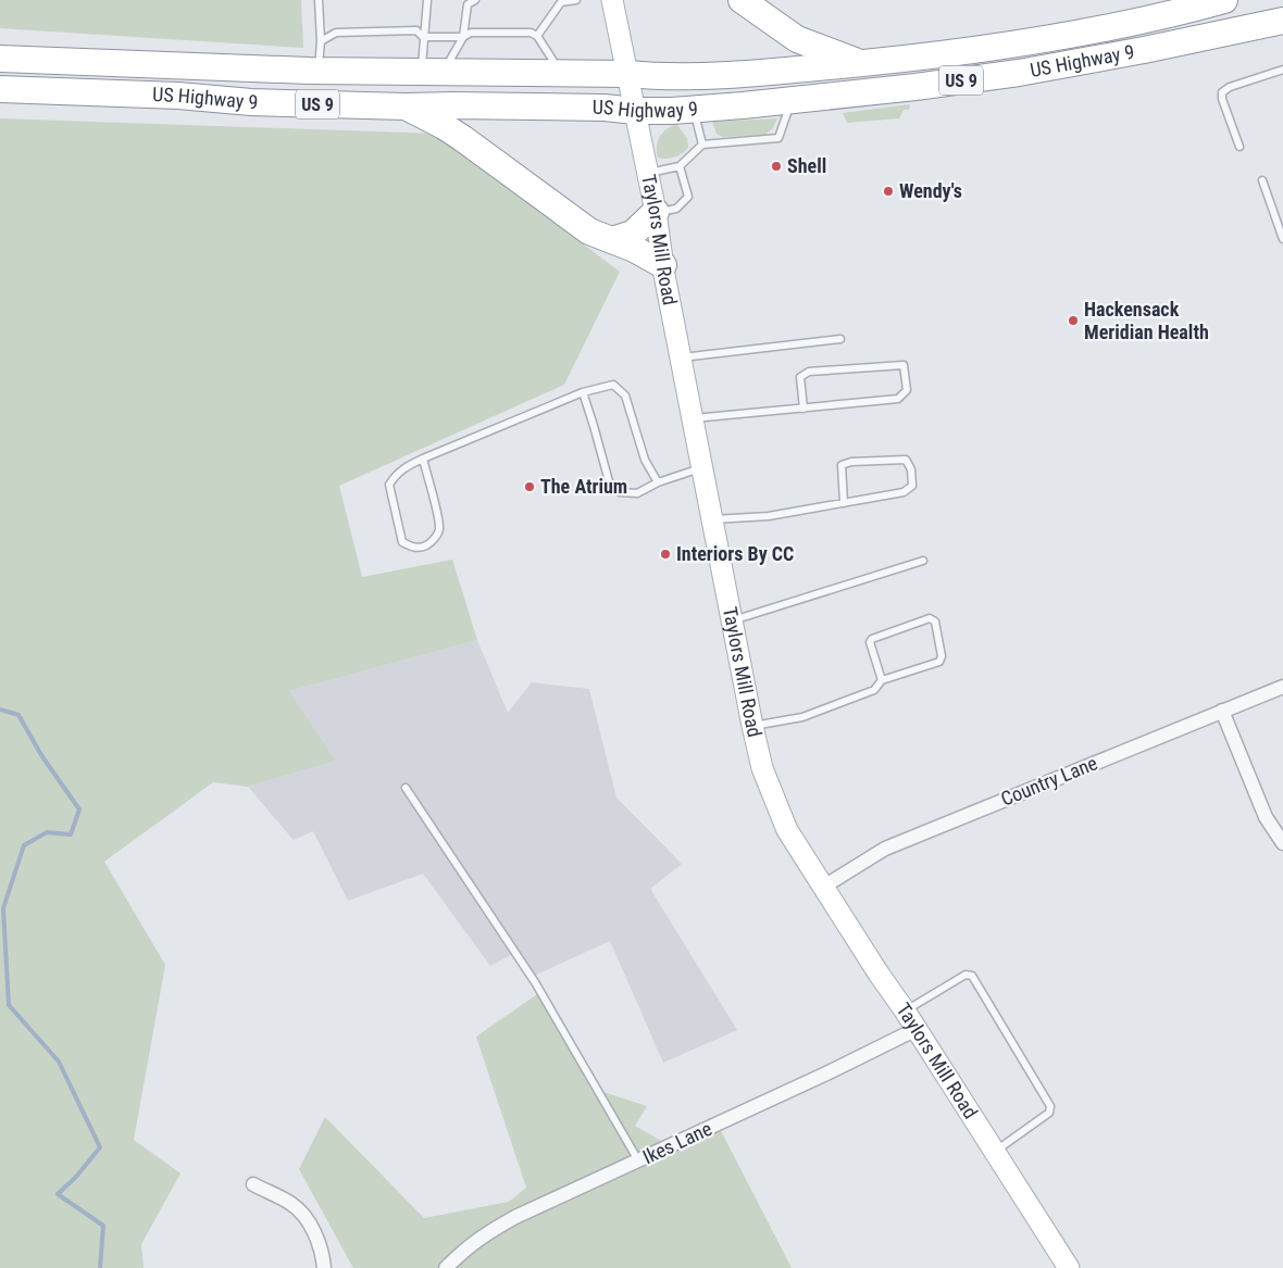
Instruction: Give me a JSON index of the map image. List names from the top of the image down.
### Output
{
  "streets": {
    "highway": ["US Highway 9", "US 9"],
    "street": ["Taylors Mill Road", "Country Lane", "Ikes Lane"]
  },
  "crossings": [
    ["US Highway 9", "Taylors Mill Road"],
    ["Taylors Mill Road", "Country Lane"],
    ["Taylors Mill Road", "Ikes Lane"]
  ],
  "places": [
    "Shell",
    "Wendy's",
    "Hackensack Meridian Health",
    "The Atrium",
    "Interiors By CC"
  ]
}
